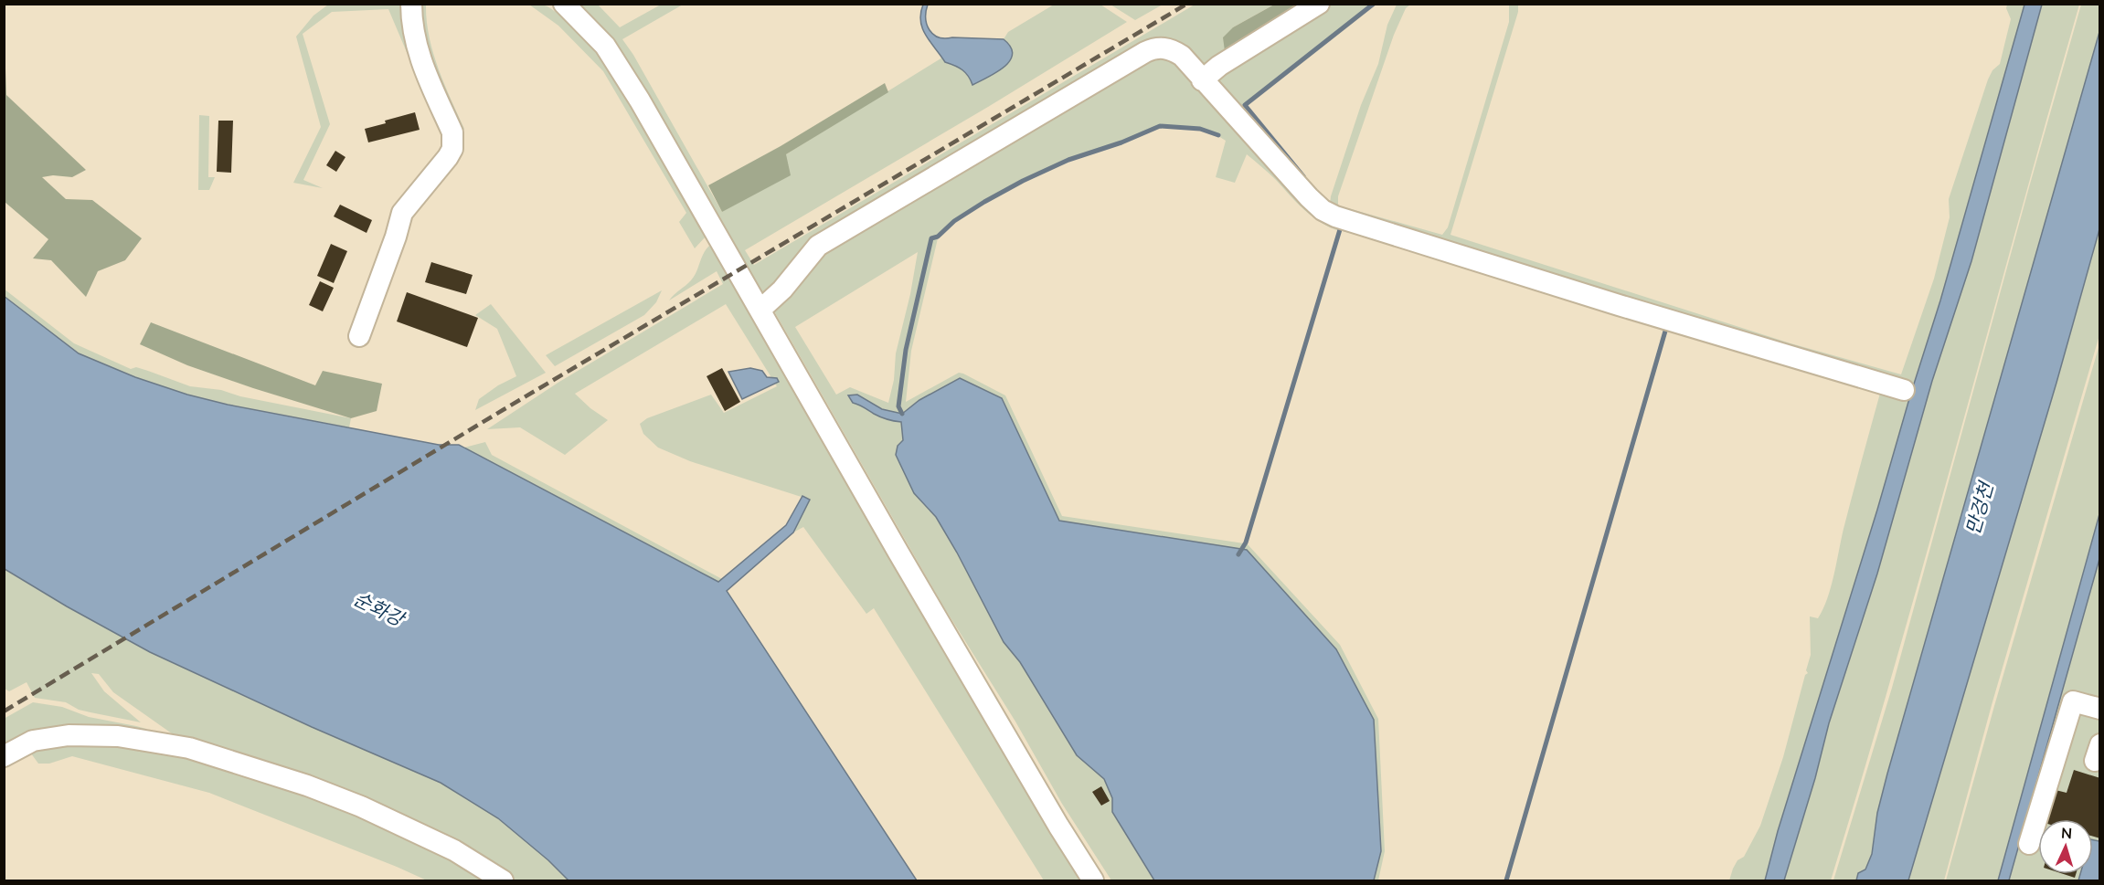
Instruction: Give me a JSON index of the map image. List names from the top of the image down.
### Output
{
  "water": ["만겅천", "순화강"],
  "north": "top"
}
